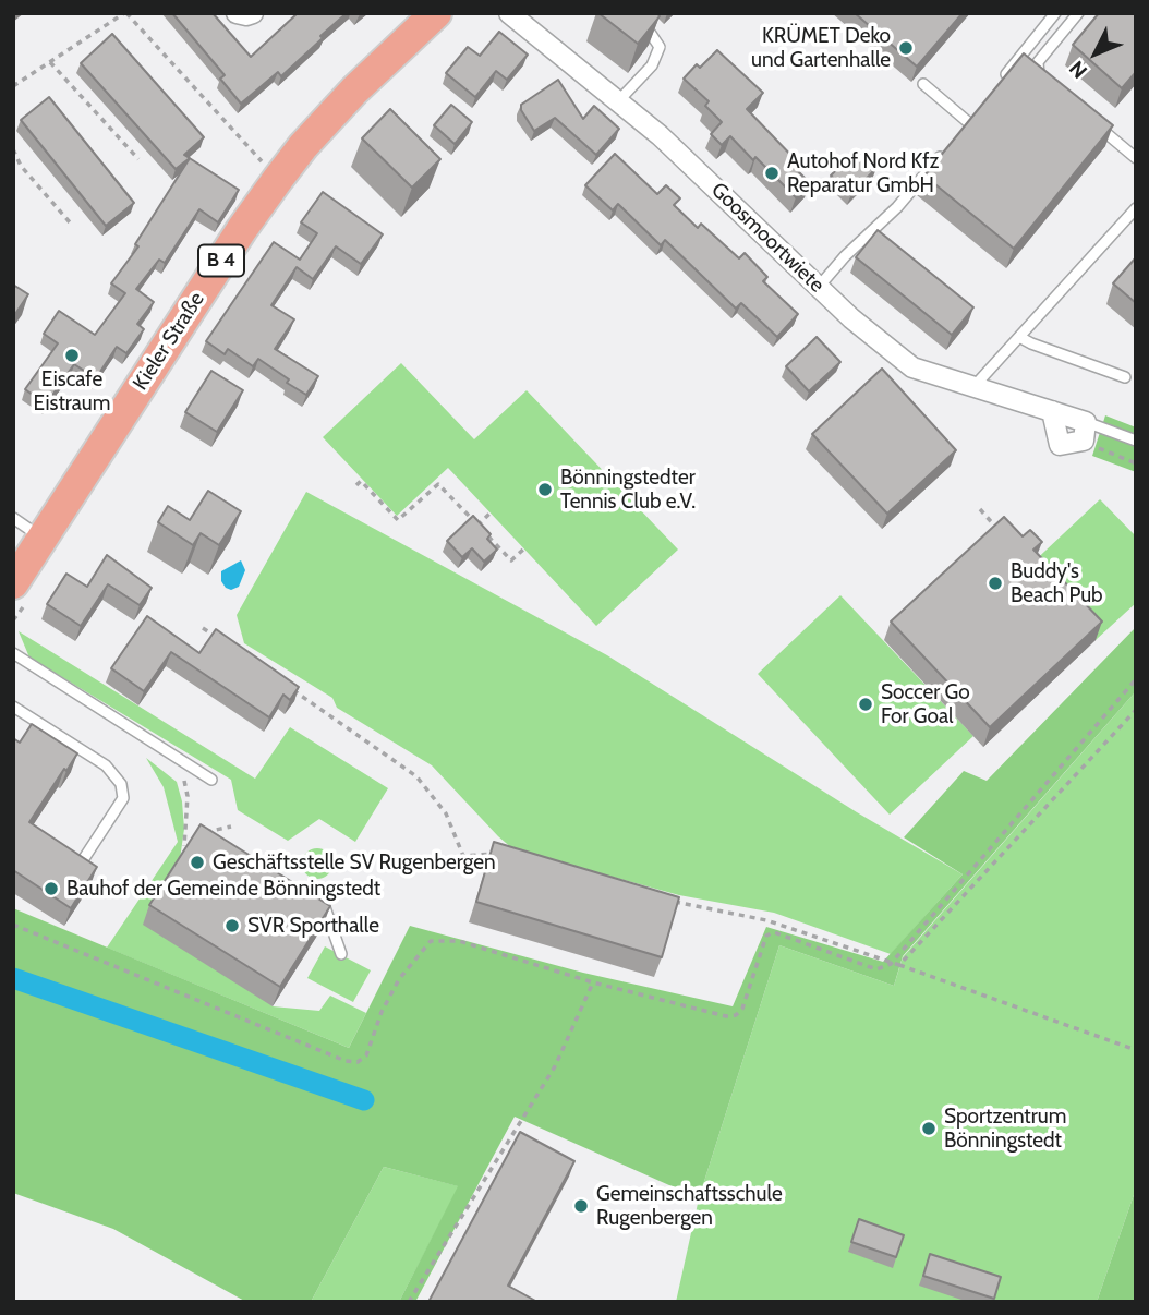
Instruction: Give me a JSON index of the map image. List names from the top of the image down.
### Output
{
  "streets": {
    "main road": ["B 4", "Kieler Straße"],
    "street": ["Goosmoortwiete"]
  },
  "places": [
    "KRÜMET Deko und Gartenhalle",
    "Autohof Nord Kfz Reparatur GmbH",
    "Eiscafe Eistraum",
    "Bönningstedter Tennis Club e.V.",
    "Buddy's Beach Pub",
    "Soccer Go For Goal",
    "Geschäftsstelle SV Rugenbergen",
    "Bauhof der Gemeinde Bönningstedt",
    "SVR Sporthalle",
    "Sportzentrum Bönningstedt",
    "Gemeinschaftsschule Rugenbergen"
  ],
  "north": "bottom left"
}
